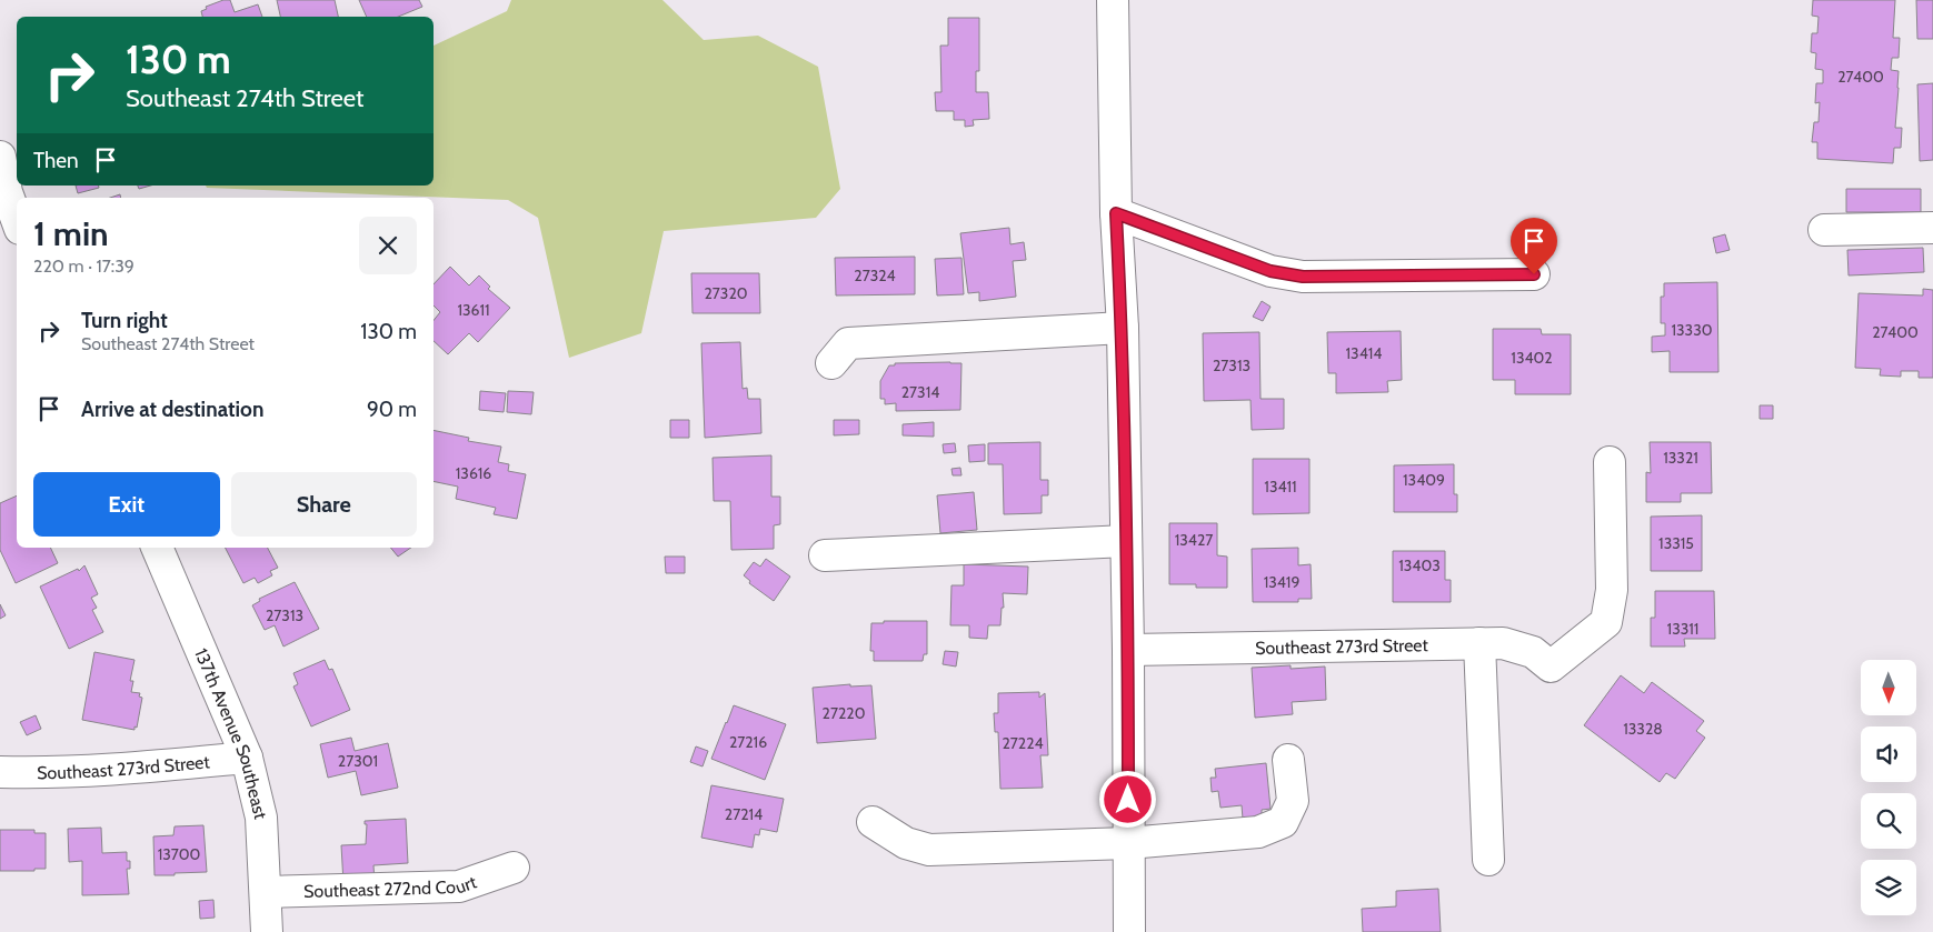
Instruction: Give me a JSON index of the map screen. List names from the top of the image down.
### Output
{
  "streets": {
    "street": ["Southeast 273rd Street", "137th Avenue Southeast", "Southeast 272nd Court"]
  },
  "crossings": [
    ["Southeast 273rd Street", "137th Avenue Southeast"],
    ["137th Avenue Southeast", "Southeast 272nd Court"]
  ],
  "house_numbers": [
    "27400",
    "27324",
    "27320",
    "13611",
    "13330",
    "27400",
    "13414",
    "13402",
    "27313",
    "27314",
    "13321",
    "13616",
    "13409",
    "13411",
    "13427",
    "13315",
    "13403",
    "13419",
    "27313",
    "13311",
    "27220",
    "13328",
    "27216",
    "27224",
    "27301",
    "27214",
    "13700"
  ],
  "north": "bottom",
  "page": {
    "turn": ["130 m", "Southeast 274th Street"],
    "then": "Then",
    "heading": ["1 min", "220 m · 17:39"],
    "list": [
      {
        "name": "Turn right",
        "note": "Southeast 274th Street",
        "value": "130 m"
      },
      {
        "name": "Arrive at destination",
        "value": "90 m"
      }
    ],
    "buttons": ["Exit", "Share"]
  }
}
